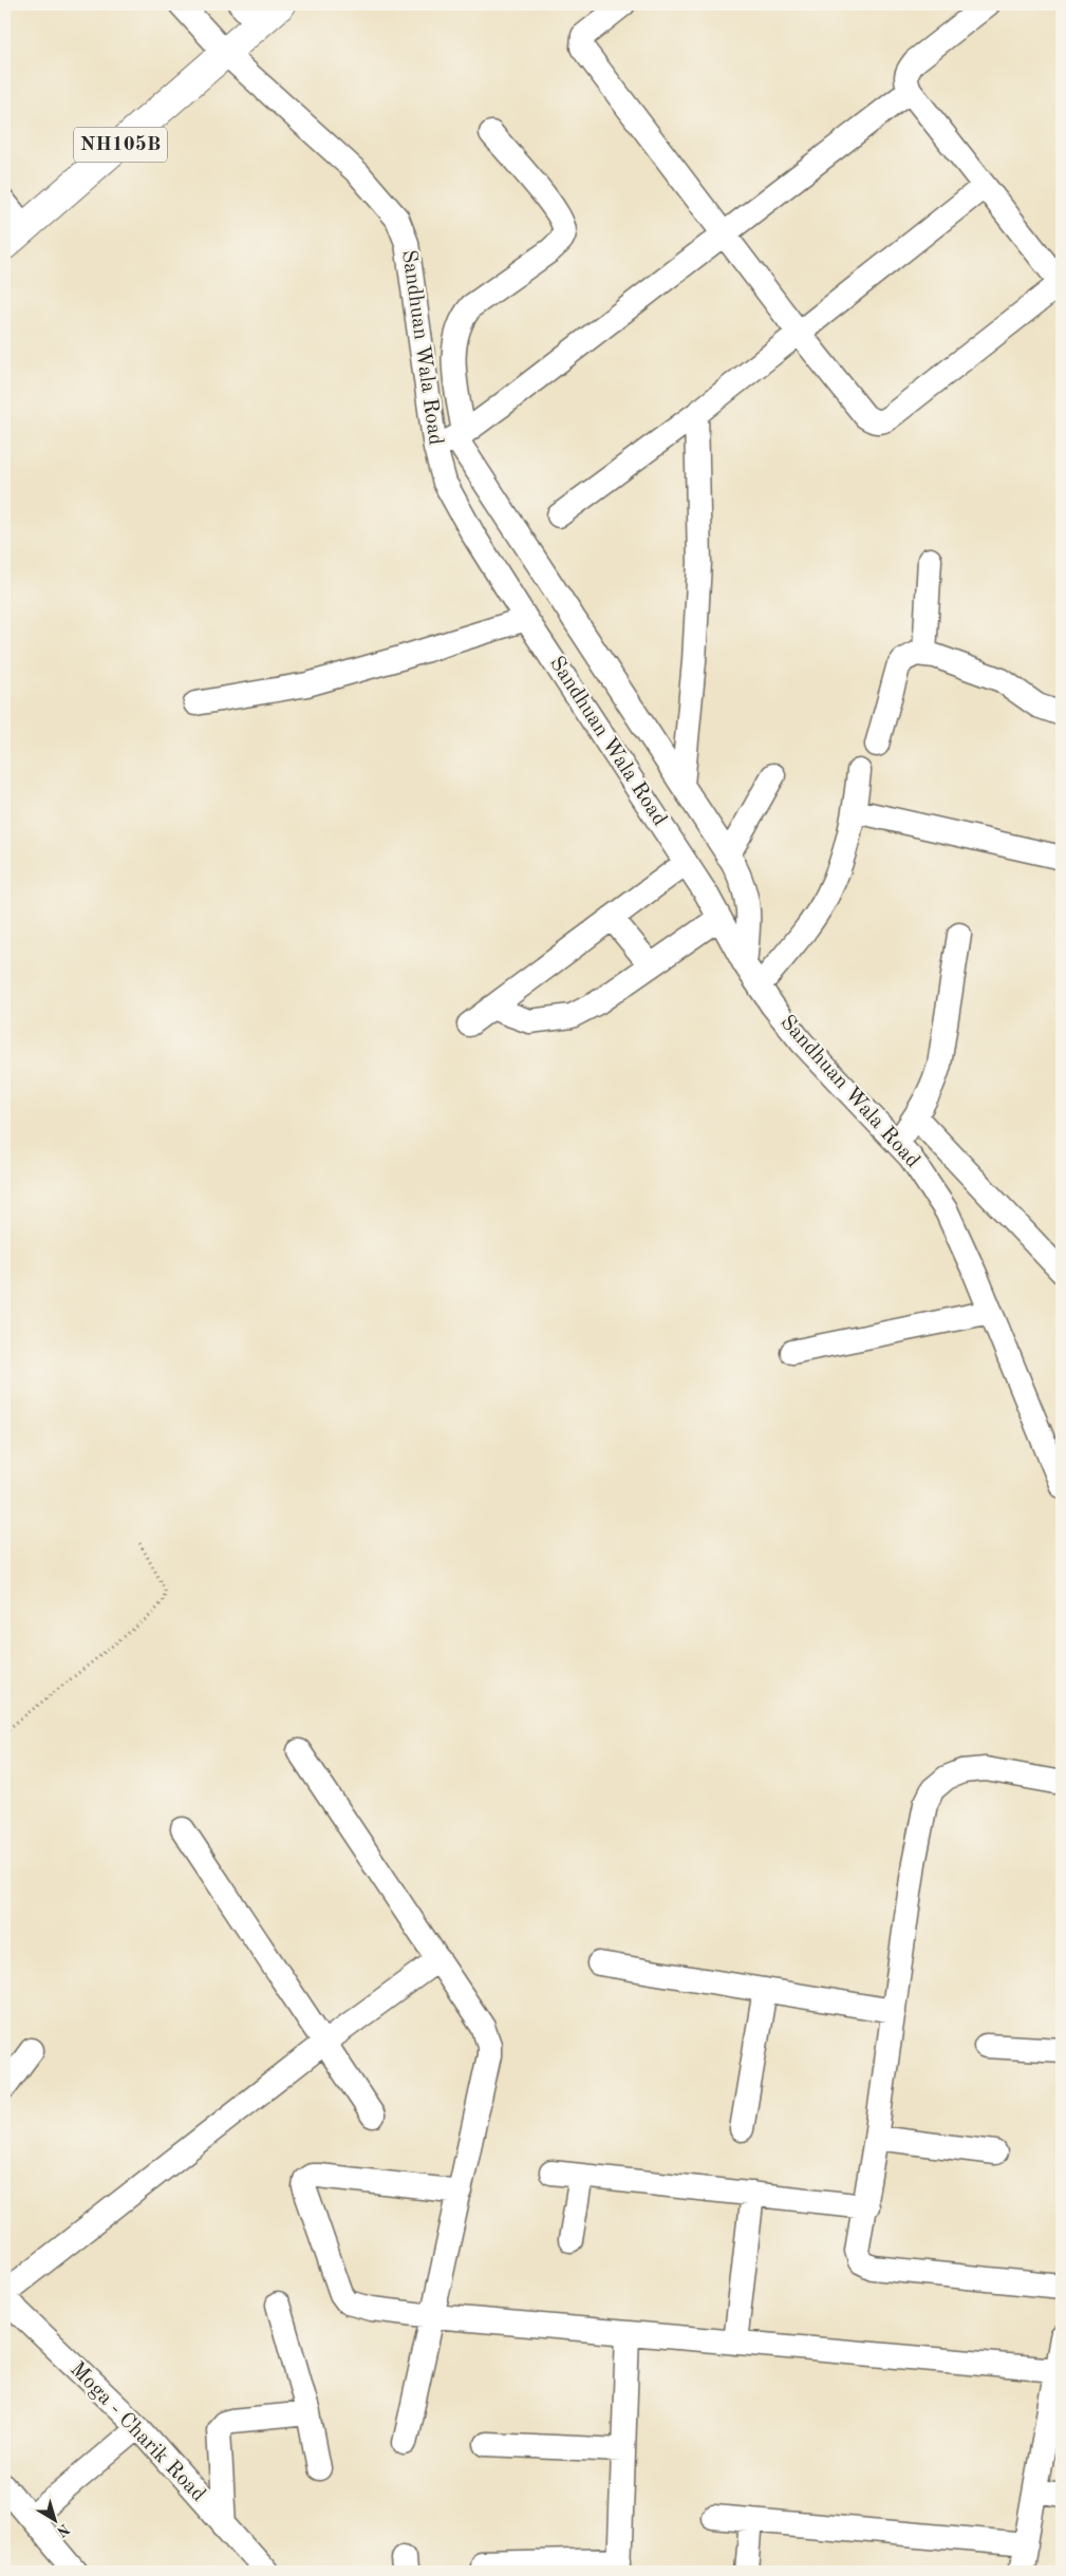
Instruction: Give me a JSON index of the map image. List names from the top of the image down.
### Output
{
  "streets": {
    "highway": ["NH105B"],
    "street": ["Sandhuan Wala Road", "Moga - Charik Road"]
  },
  "crossings": [
    ["NH105B", "Sandhuan Wala Road"]
  ],
  "north": "bottom right"
}
